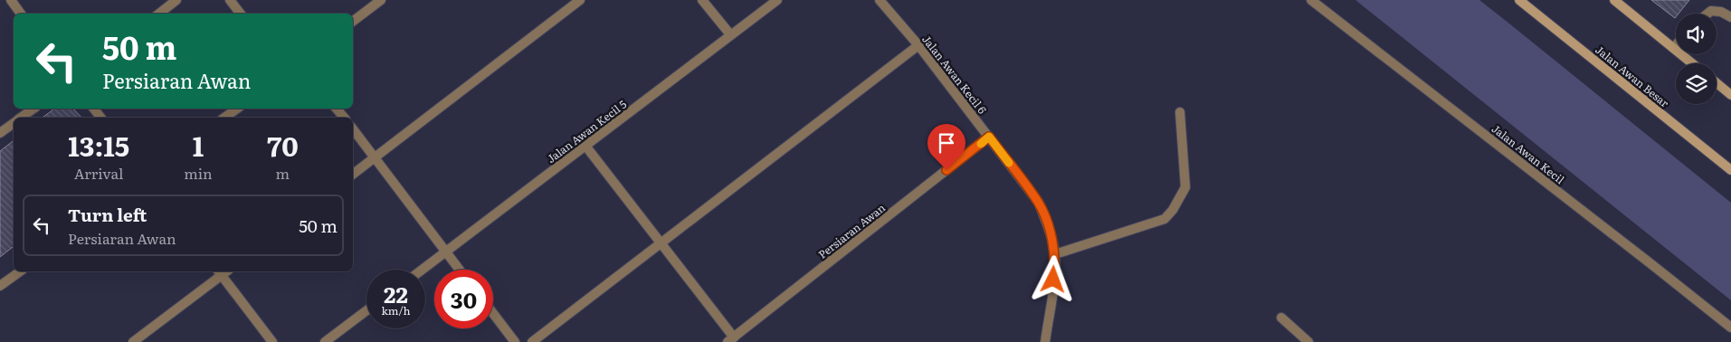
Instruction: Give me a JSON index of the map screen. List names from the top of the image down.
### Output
{
  "streets": {
    "main road": ["Jalan Awan Besar"],
    "street": [
      "Jalan Awan Kecil 6",
      "Jalan Awan Kecil 5",
      "Jalan Awan Kecil",
      "Persiaran Awan"
    ]
  },
  "crossings": [
    ["Jalan Awan Kecil 6", "Persiaran Awan"]
  ],
  "page": {
    "turn": ["50 m", "Persiaran Awan"],
    "eta": [
      "13:15",
      "Arrival",
      "1",
      "min",
      "70",
      "m"
    ],
    "list": [
      {
        "name": "Turn left",
        "note": "Persiaran Awan",
        "value": "50 m"
      }
    ],
    "speed": "22 km/h",
    "limit": "30"
  }
}
